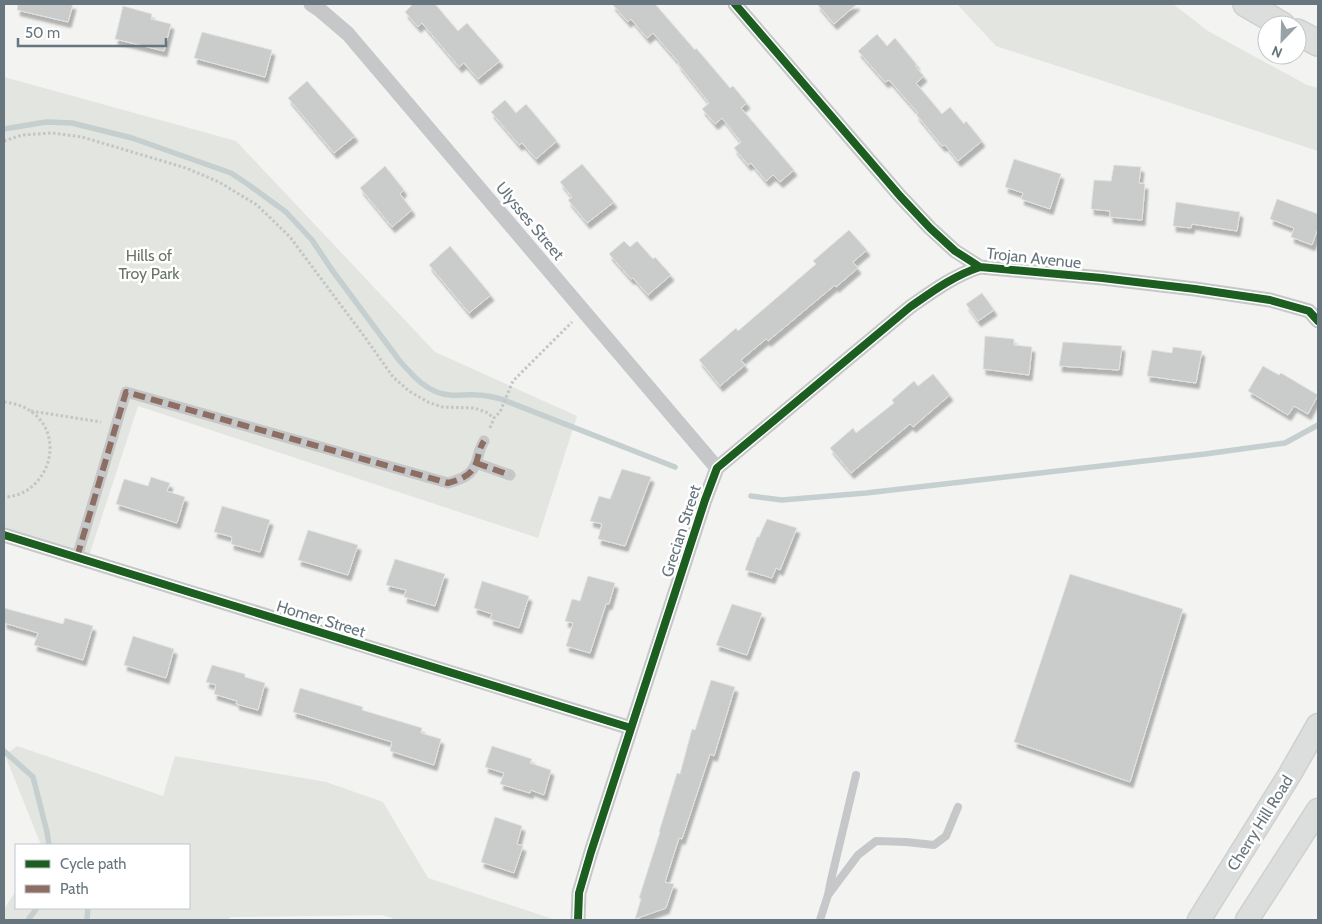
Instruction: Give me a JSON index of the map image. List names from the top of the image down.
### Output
{
  "streets": {
    "main road": ["Cherry Hill Road"],
    "street": [
      "Ulysses Street",
      "Trojan Avenue",
      "Grecian Street",
      "Homer Street"
    ]
  },
  "crossings": [
    ["Ulysses Street", "Grecian Street"],
    ["Trojan Avenue", "Grecian Street"],
    ["Grecian Street", "Homer Street"]
  ],
  "parks": ["Hills of Troy Park"],
  "legend": ["Cycle path", "Path"],
  "scale_bar": "50 m",
  "north": "bottom left"
}
